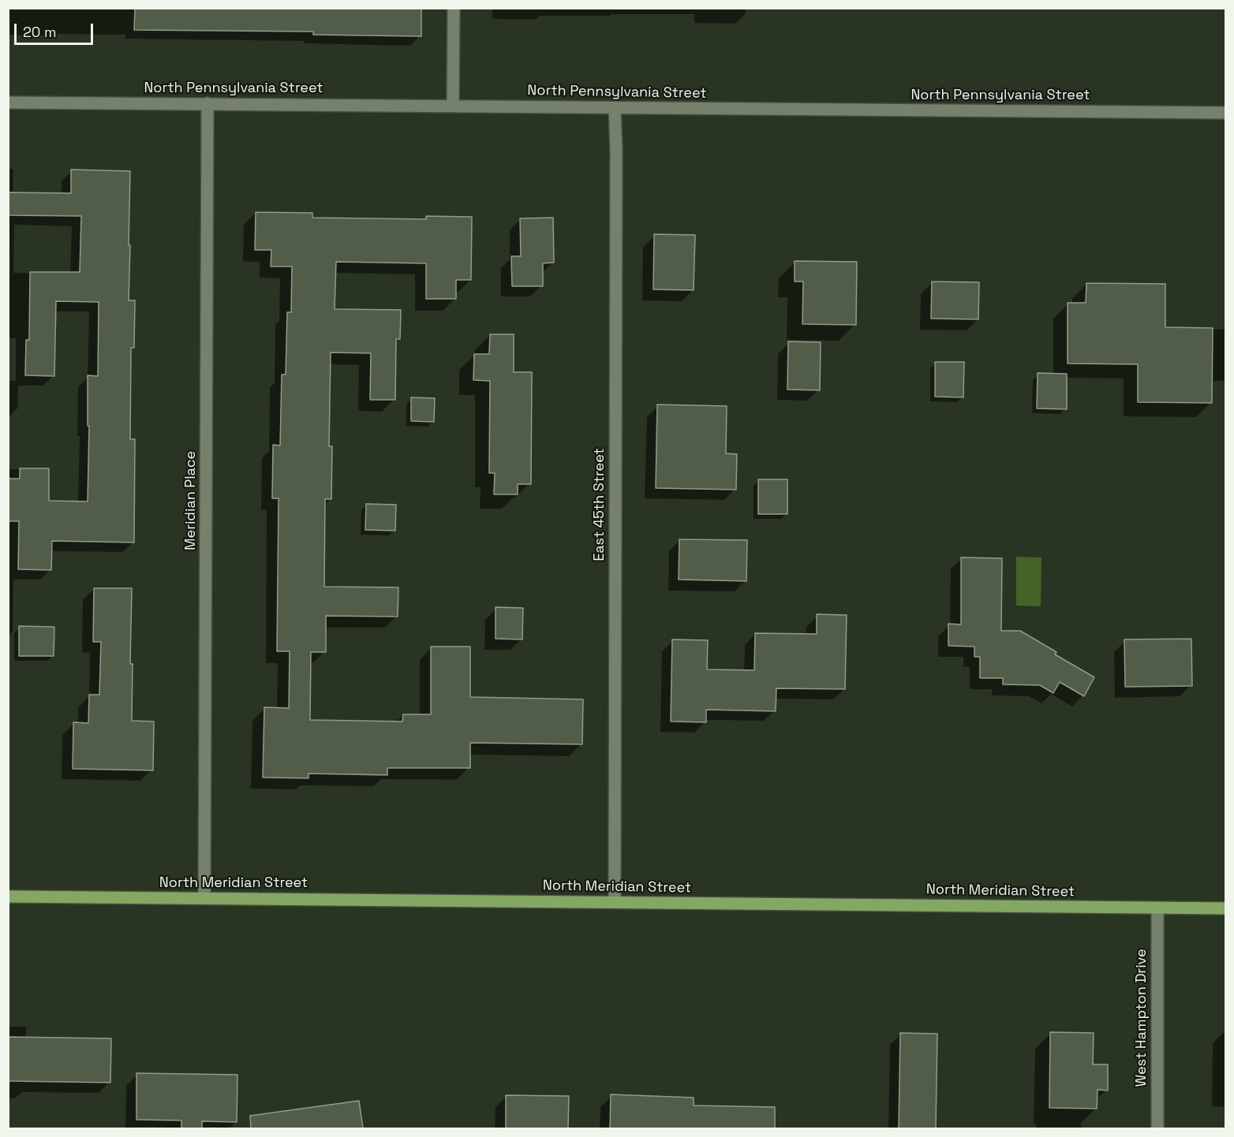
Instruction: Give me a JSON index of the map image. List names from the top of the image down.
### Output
{
  "streets": {
    "main road": ["North Meridian Street"],
    "street": [
      "North Pennsylvania Street",
      "Meridian Place",
      "East 45th Street",
      "West Hampton Drive"
    ]
  },
  "crossings": [
    ["North Pennsylvania Street", "Meridian Place"],
    ["North Pennsylvania Street", "East 45th Street"],
    ["Meridian Place", "North Meridian Street"],
    ["East 45th Street", "North Meridian Street"],
    ["North Meridian Street", "West Hampton Drive"]
  ],
  "scale_bar": "20 m"
}
